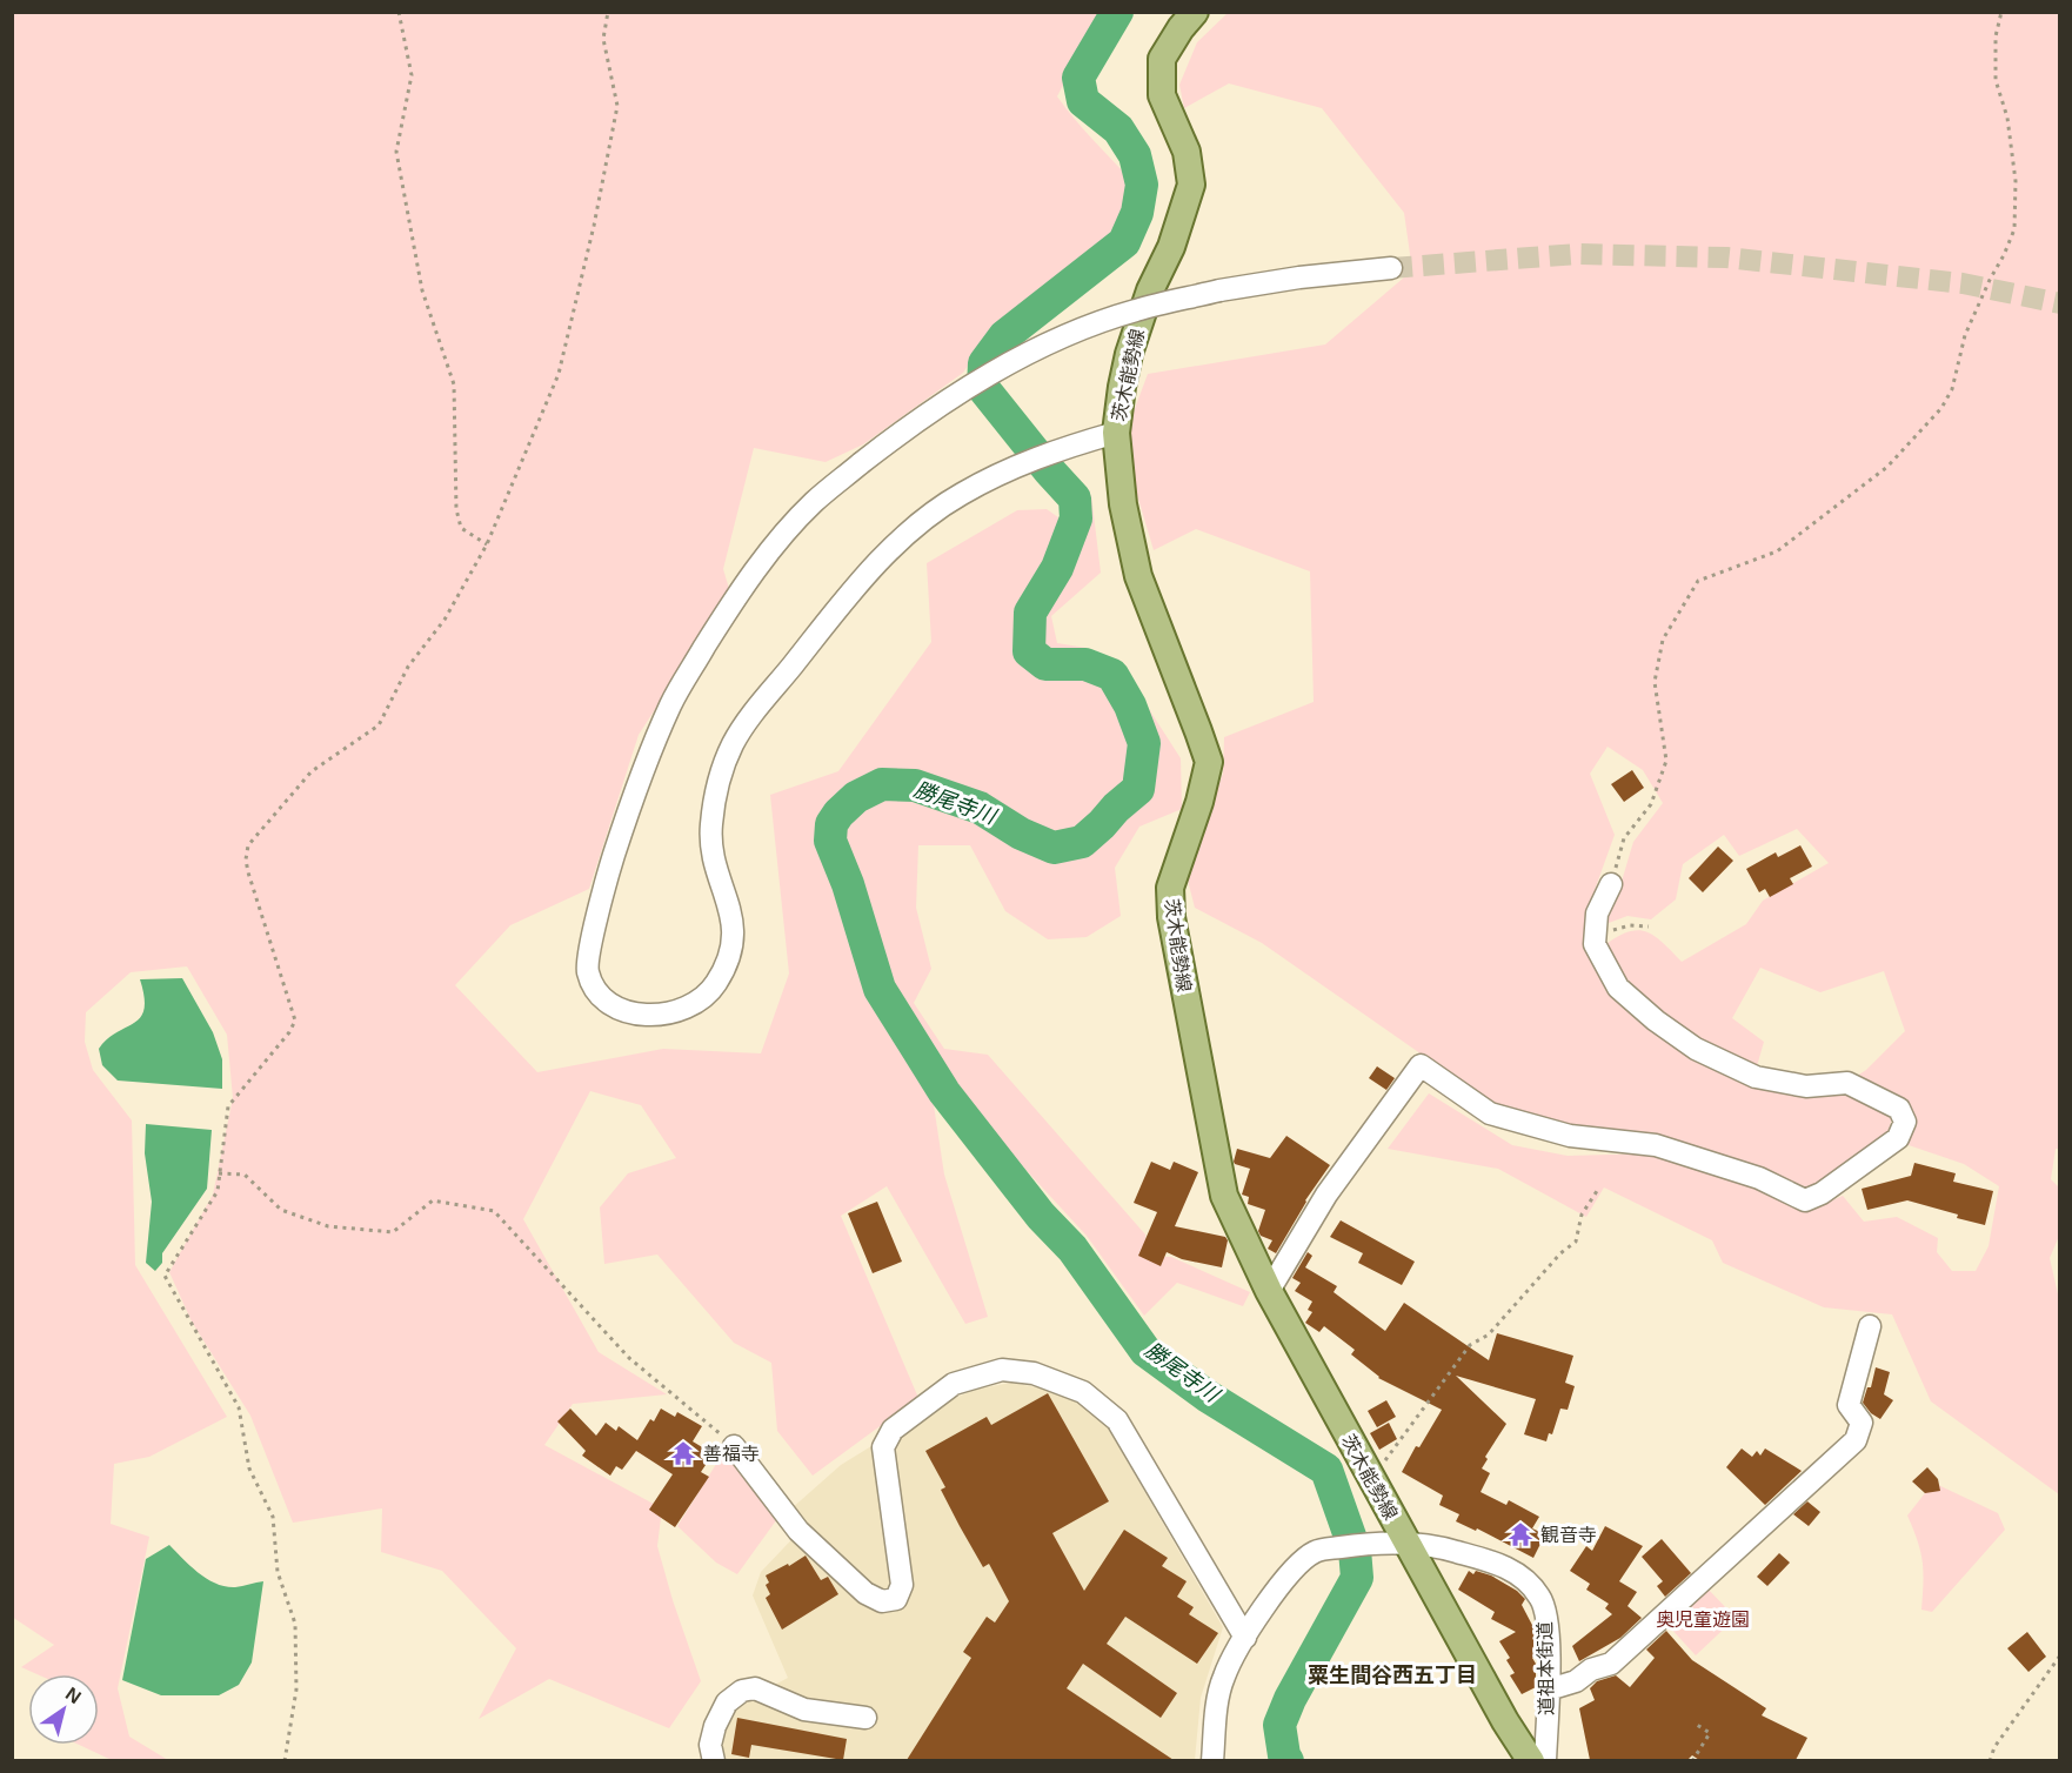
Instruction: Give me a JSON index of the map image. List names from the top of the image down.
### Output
{
  "streets": {
    "main road": ["茨木能勢線"],
    "street": ["道祖本街道"]
  },
  "crossings": [
    ["茨木能勢線", "道祖本街道"]
  ],
  "districts": ["粟生間谷西五丁目"],
  "water": ["勝尾寺川"],
  "parks": ["奥児童遊園"],
  "places": {
    "temple": ["善福寺", "観音寺"]
  },
  "north": "top right"
}
